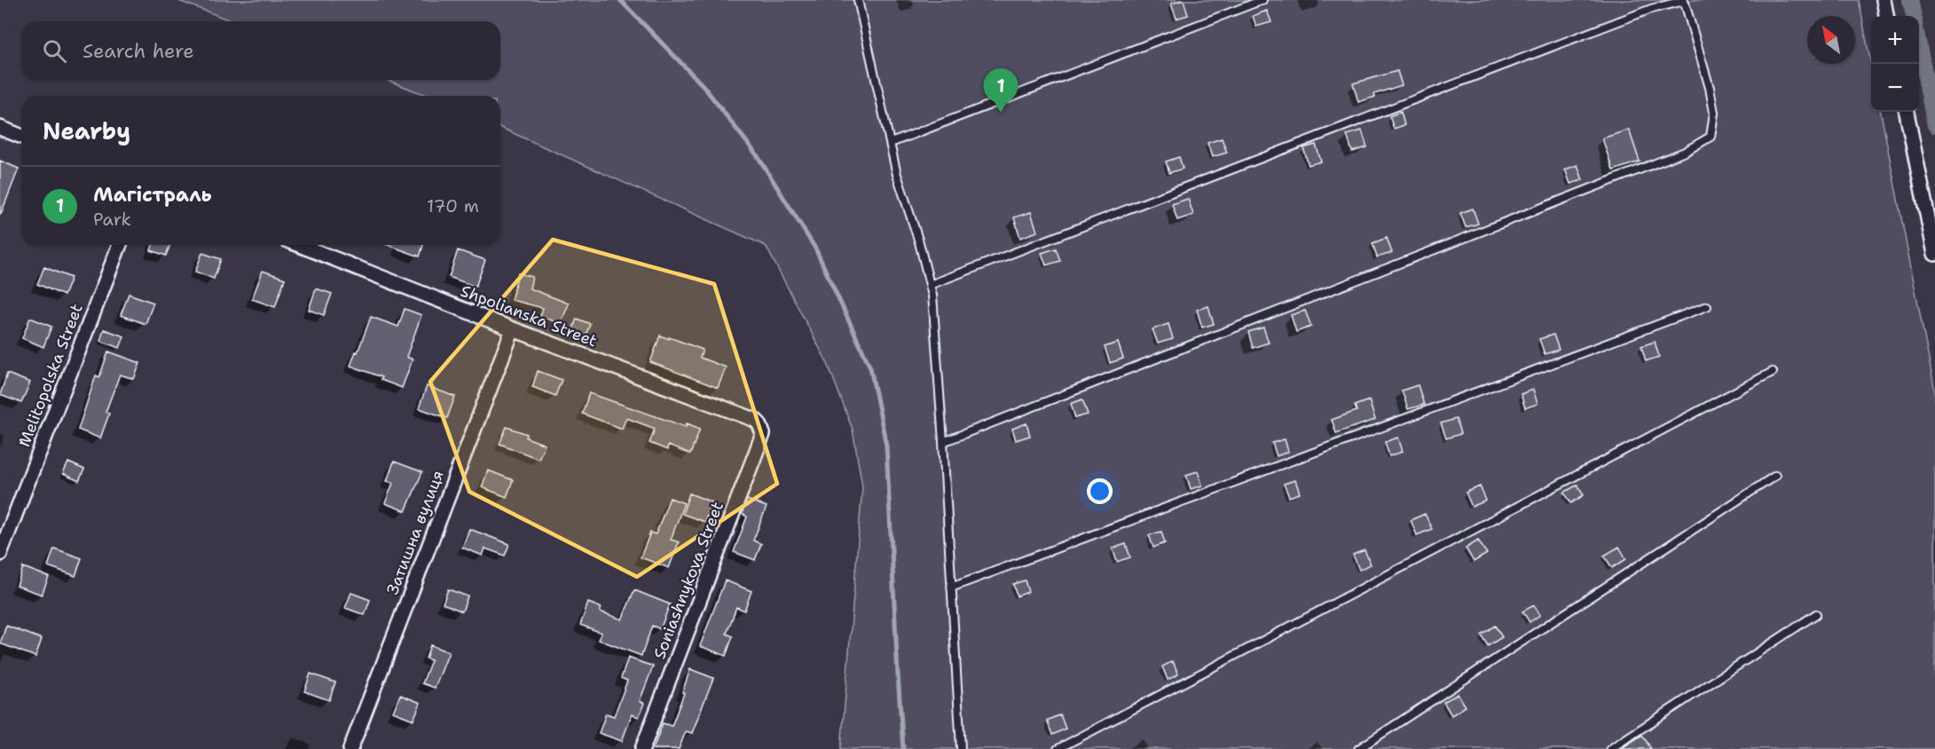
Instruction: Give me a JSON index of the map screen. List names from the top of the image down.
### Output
{
  "streets": {
    "street": [
      "Shpolianska Street",
      "Melitopolska Street",
      "Затишна вулиця",
      "Soniashnykova Street"
    ]
  },
  "crossings": [
    ["Shpolianska Street", "Затишна вулиця"],
    ["Shpolianska Street", "Soniashnykova Street"]
  ],
  "north": "top left",
  "page": {
    "map_buttons": ["+", "−"],
    "search": "Search here",
    "pins": "1",
    "heading": "Nearby",
    "list": [
      {
        "mark": "1",
        "name": "Магістраль",
        "note": "Park",
        "value": "170 m"
      }
    ]
  }
}
